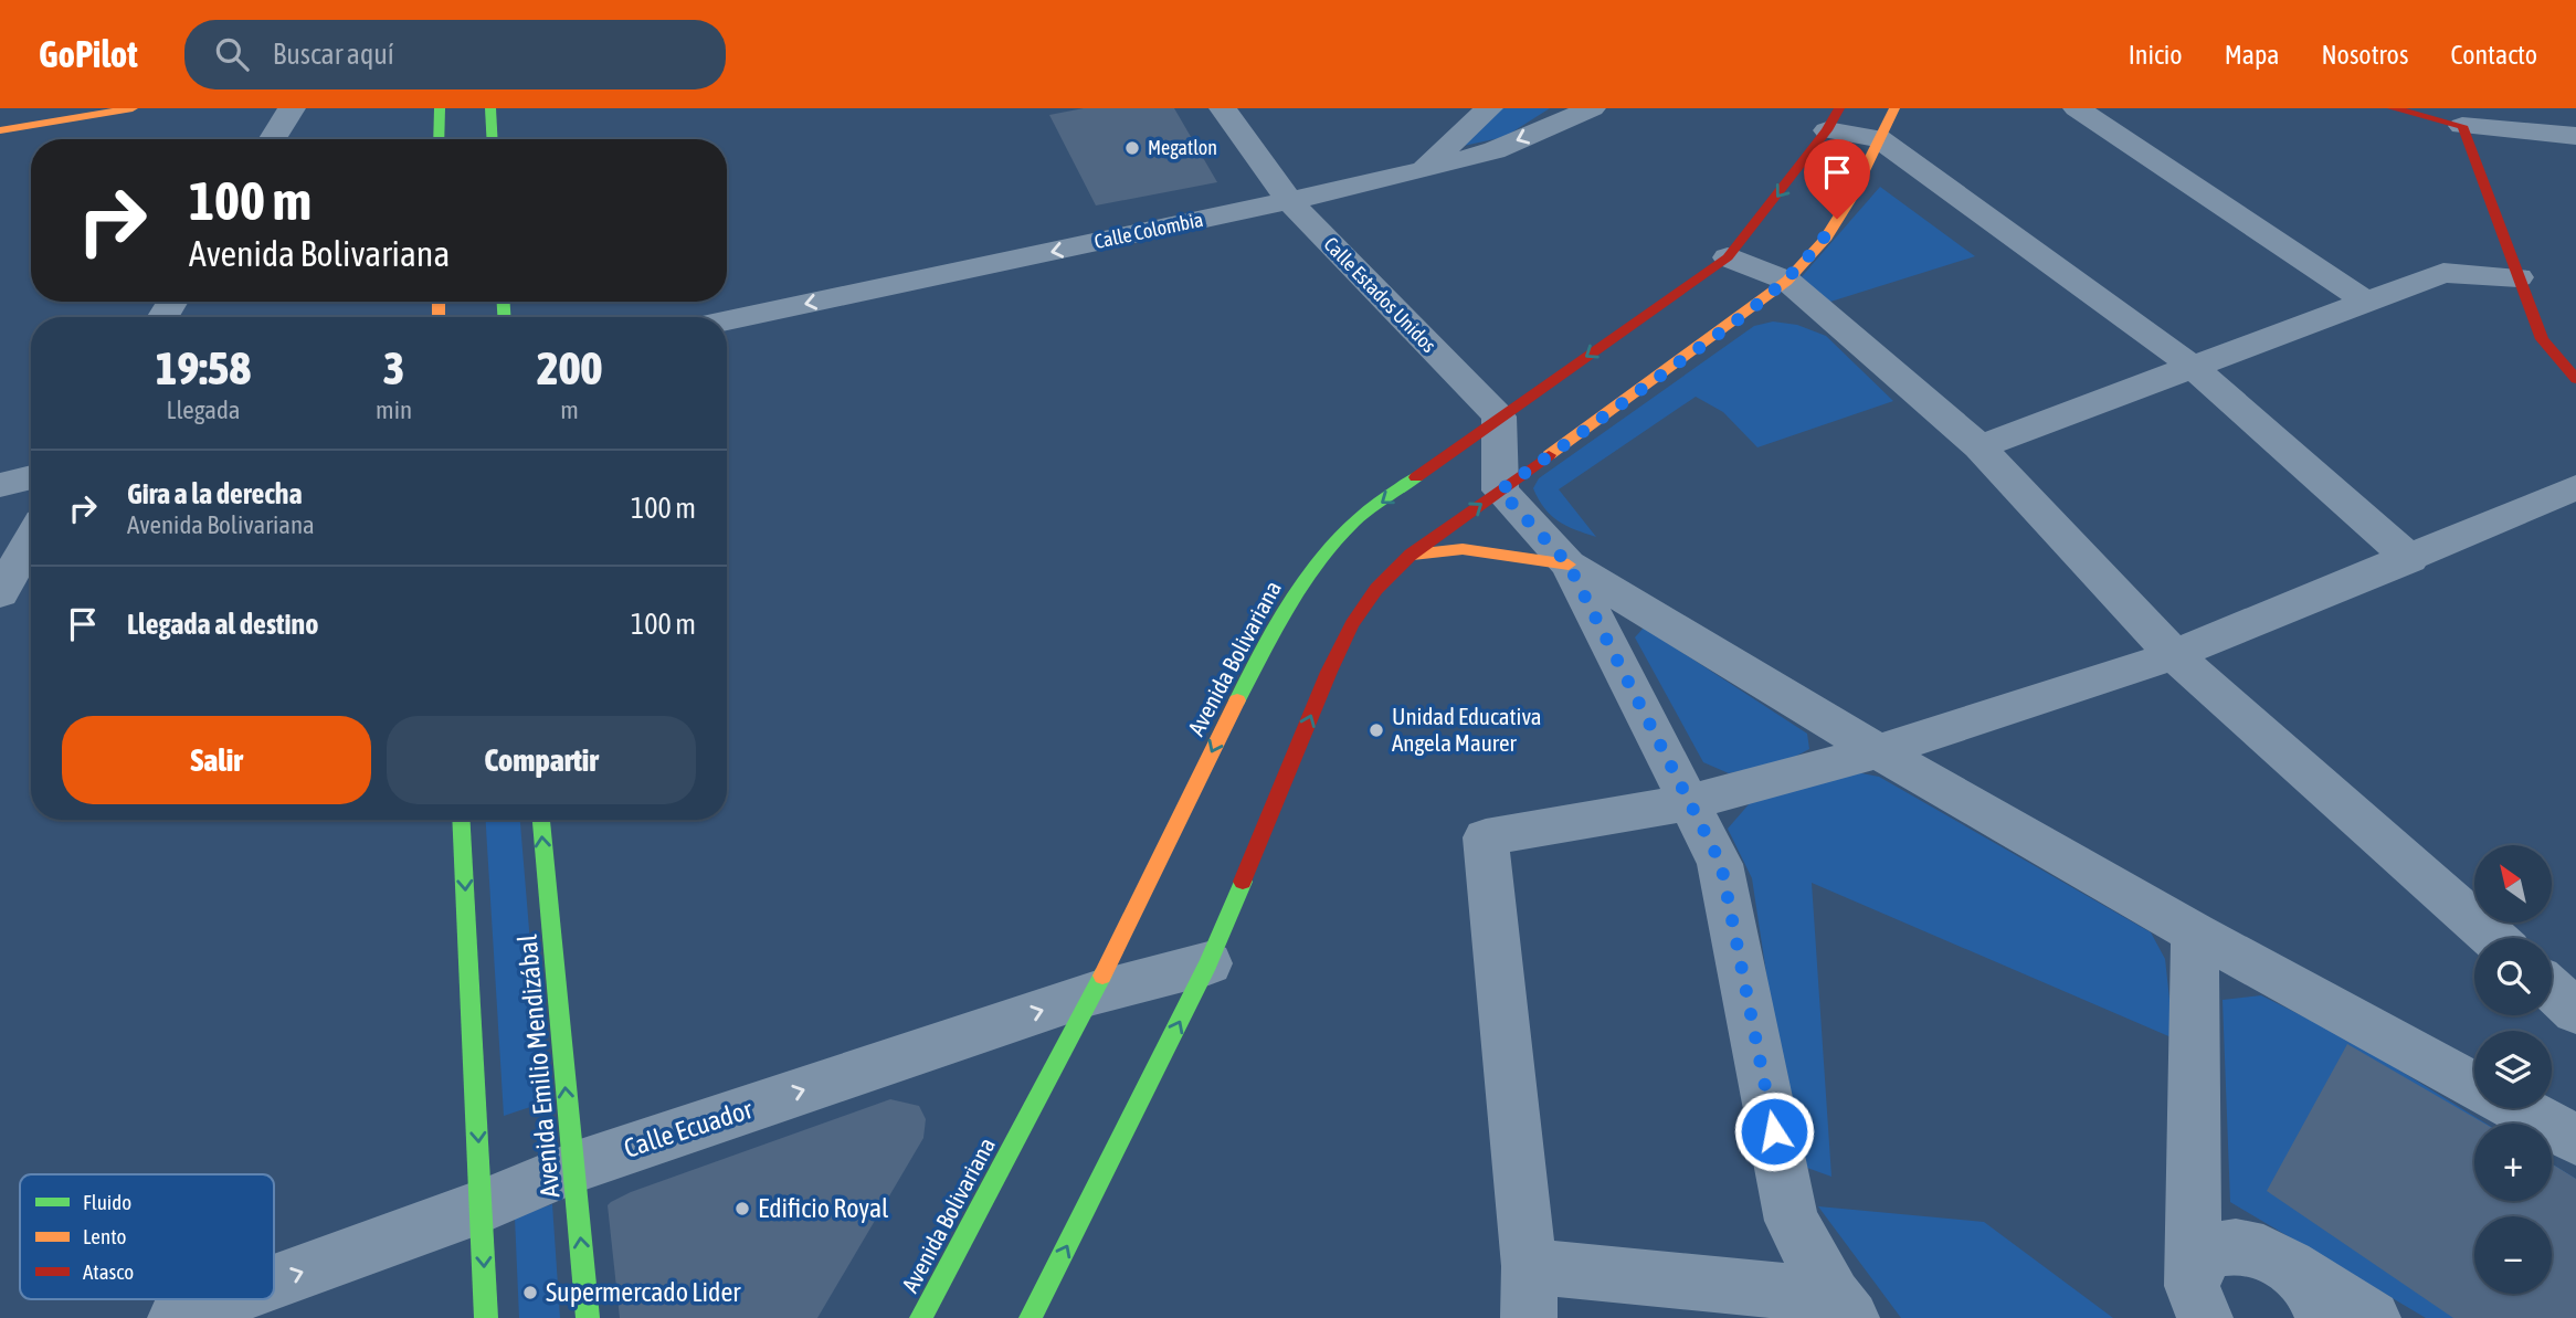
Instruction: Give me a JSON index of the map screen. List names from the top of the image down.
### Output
{
  "streets": {
    "main road": ["Avenida Bolivariana", "Avenida Emilio Mendizábal"],
    "street": ["Calle Colombia", "Calle Estados Unidos", "Calle Ecuador"]
  },
  "crossings": [
    ["Calle Colombia", "Calle Estados Unidos"],
    ["Calle Estados Unidos", "Avenida Bolivariana"],
    ["Avenida Bolivariana", "Calle Ecuador"],
    ["Avenida Emilio Mendizábal", "Calle Ecuador"]
  ],
  "one_way": ["Calle Colombia", "Calle Ecuador"],
  "places": [
    "Megatlon",
    "Unidad Educativa Angela Maurer",
    "Edificio Royal",
    "Supermercado Lider"
  ],
  "legend": ["Fluido", "Lento", "Atasco"],
  "north": "top left",
  "page": {
    "header": "GoPilot",
    "search": "Buscar aquí",
    "nav": [
      "Inicio",
      "Mapa",
      "Nosotros",
      "Contacto"
    ],
    "turn": ["100 m", "Avenida Bolivariana"],
    "eta": [
      "19:58",
      "Llegada",
      "3",
      "min",
      "200",
      "m"
    ],
    "list": [
      {
        "name": "Gira a la derecha",
        "note": "Avenida Bolivariana",
        "value": "100 m"
      },
      {
        "name": "Llegada al destino",
        "value": "100 m"
      }
    ],
    "buttons": ["Salir", "Compartir"],
    "map_buttons": ["+", "−"]
  }
}
